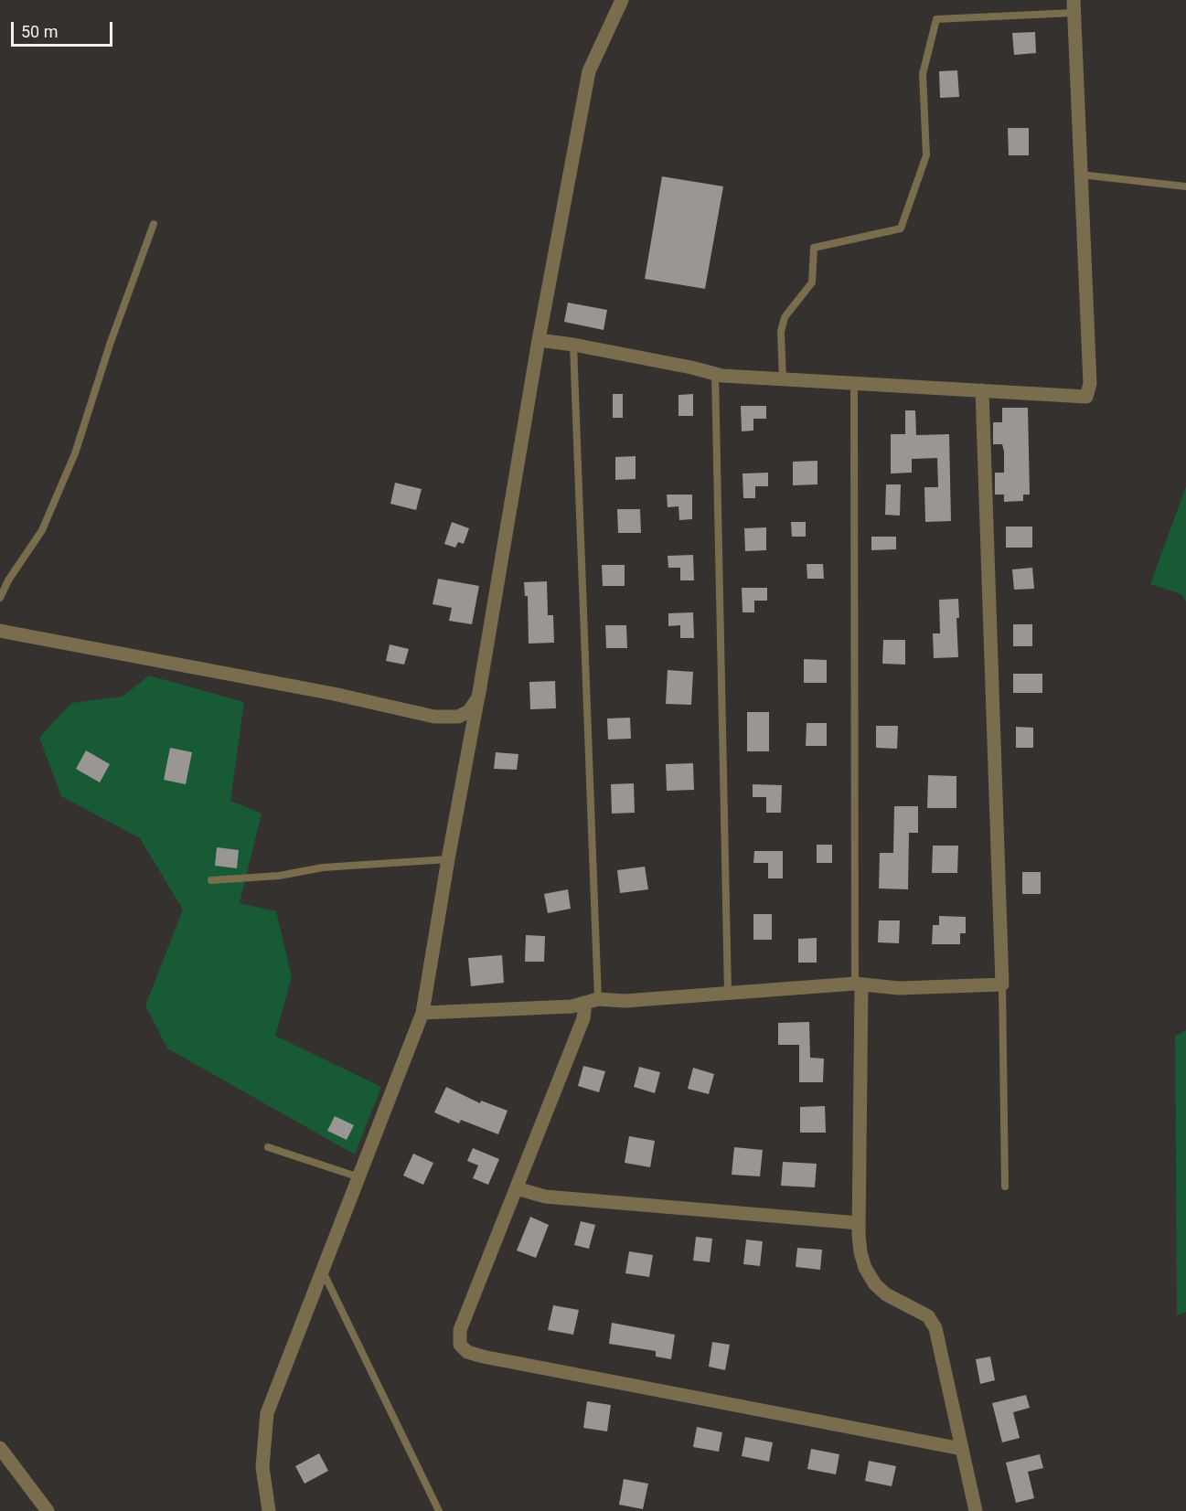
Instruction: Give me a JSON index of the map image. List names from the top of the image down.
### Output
{
  "scale_bar": "50 m"
}
